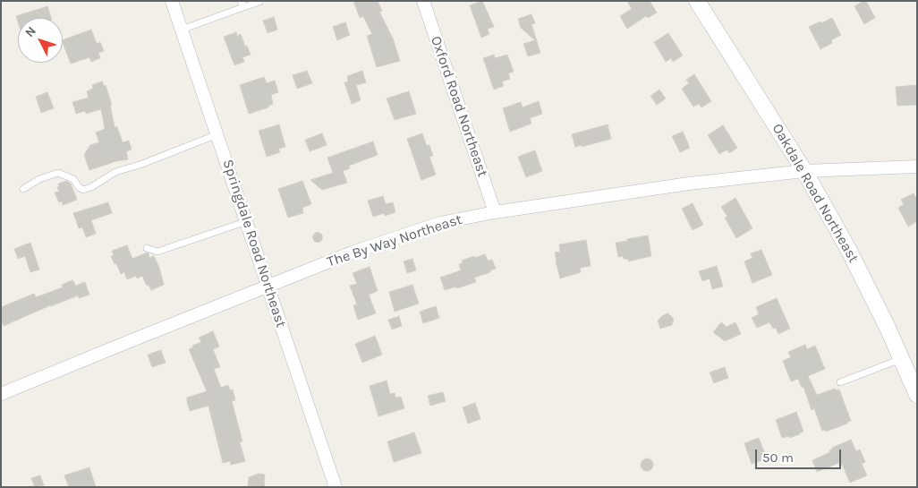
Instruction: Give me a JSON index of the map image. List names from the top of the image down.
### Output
{
  "streets": {
    "street": [
      "Oxford Road Northeast",
      "Oakdale Road Northeast",
      "The By Way Northeast",
      "Springdale Road Northeast"
    ]
  },
  "crossings": [
    ["Oxford Road Northeast", "The By Way Northeast"],
    ["Oakdale Road Northeast", "The By Way Northeast"],
    ["The By Way Northeast", "Springdale Road Northeast"]
  ],
  "scale_bar": "50 m",
  "north": "top left"
}
